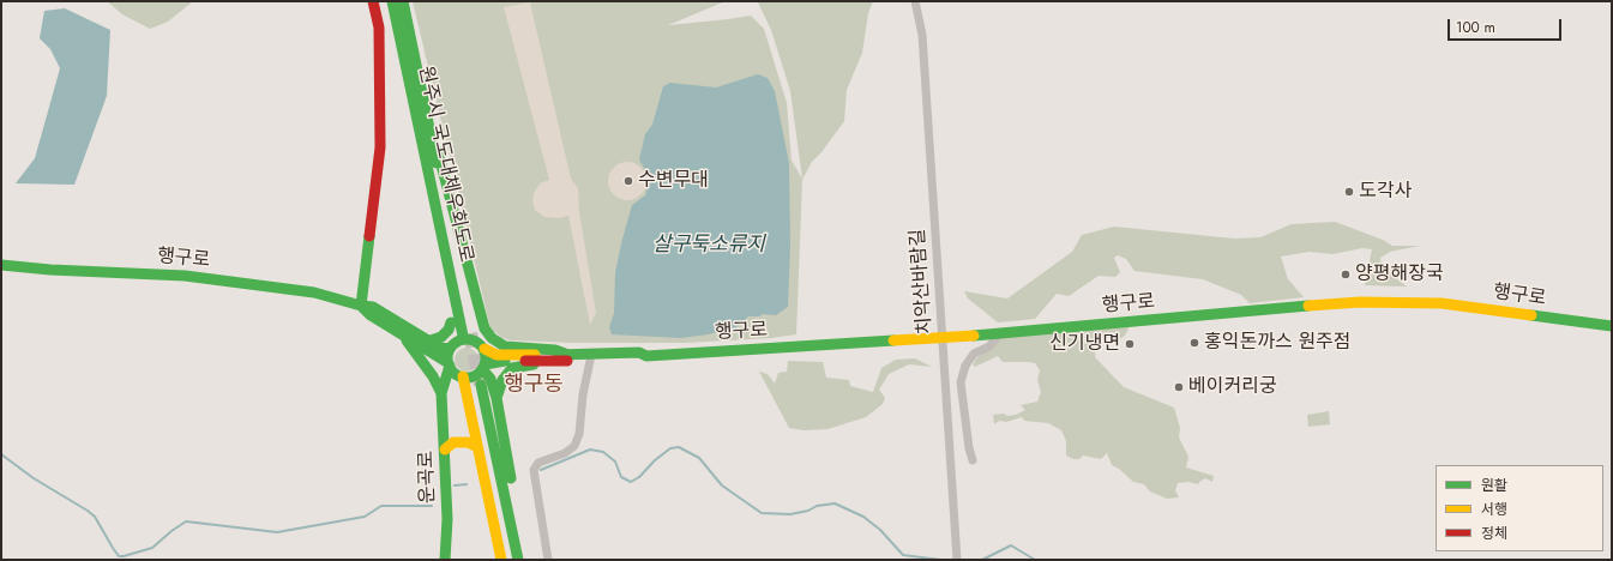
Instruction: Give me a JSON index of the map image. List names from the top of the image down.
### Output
{
  "streets": {
    "main road": ["원주시 국도대체우회도로", "행구로", "운곡로"],
    "street": ["치악산바람길"]
  },
  "crossings": [
    ["원주시 국도대체우회도로", "행구로"]
  ],
  "districts": ["행구동"],
  "water": ["살구둑소류지"],
  "places": [
    "수변무대",
    "도각사",
    "양평해장국",
    "홍익돈까스 원주점",
    "신기냉면",
    "베이커리궁"
  ],
  "legend": ["원활", "서행", "정체"],
  "scale_bar": "100 m"
}
